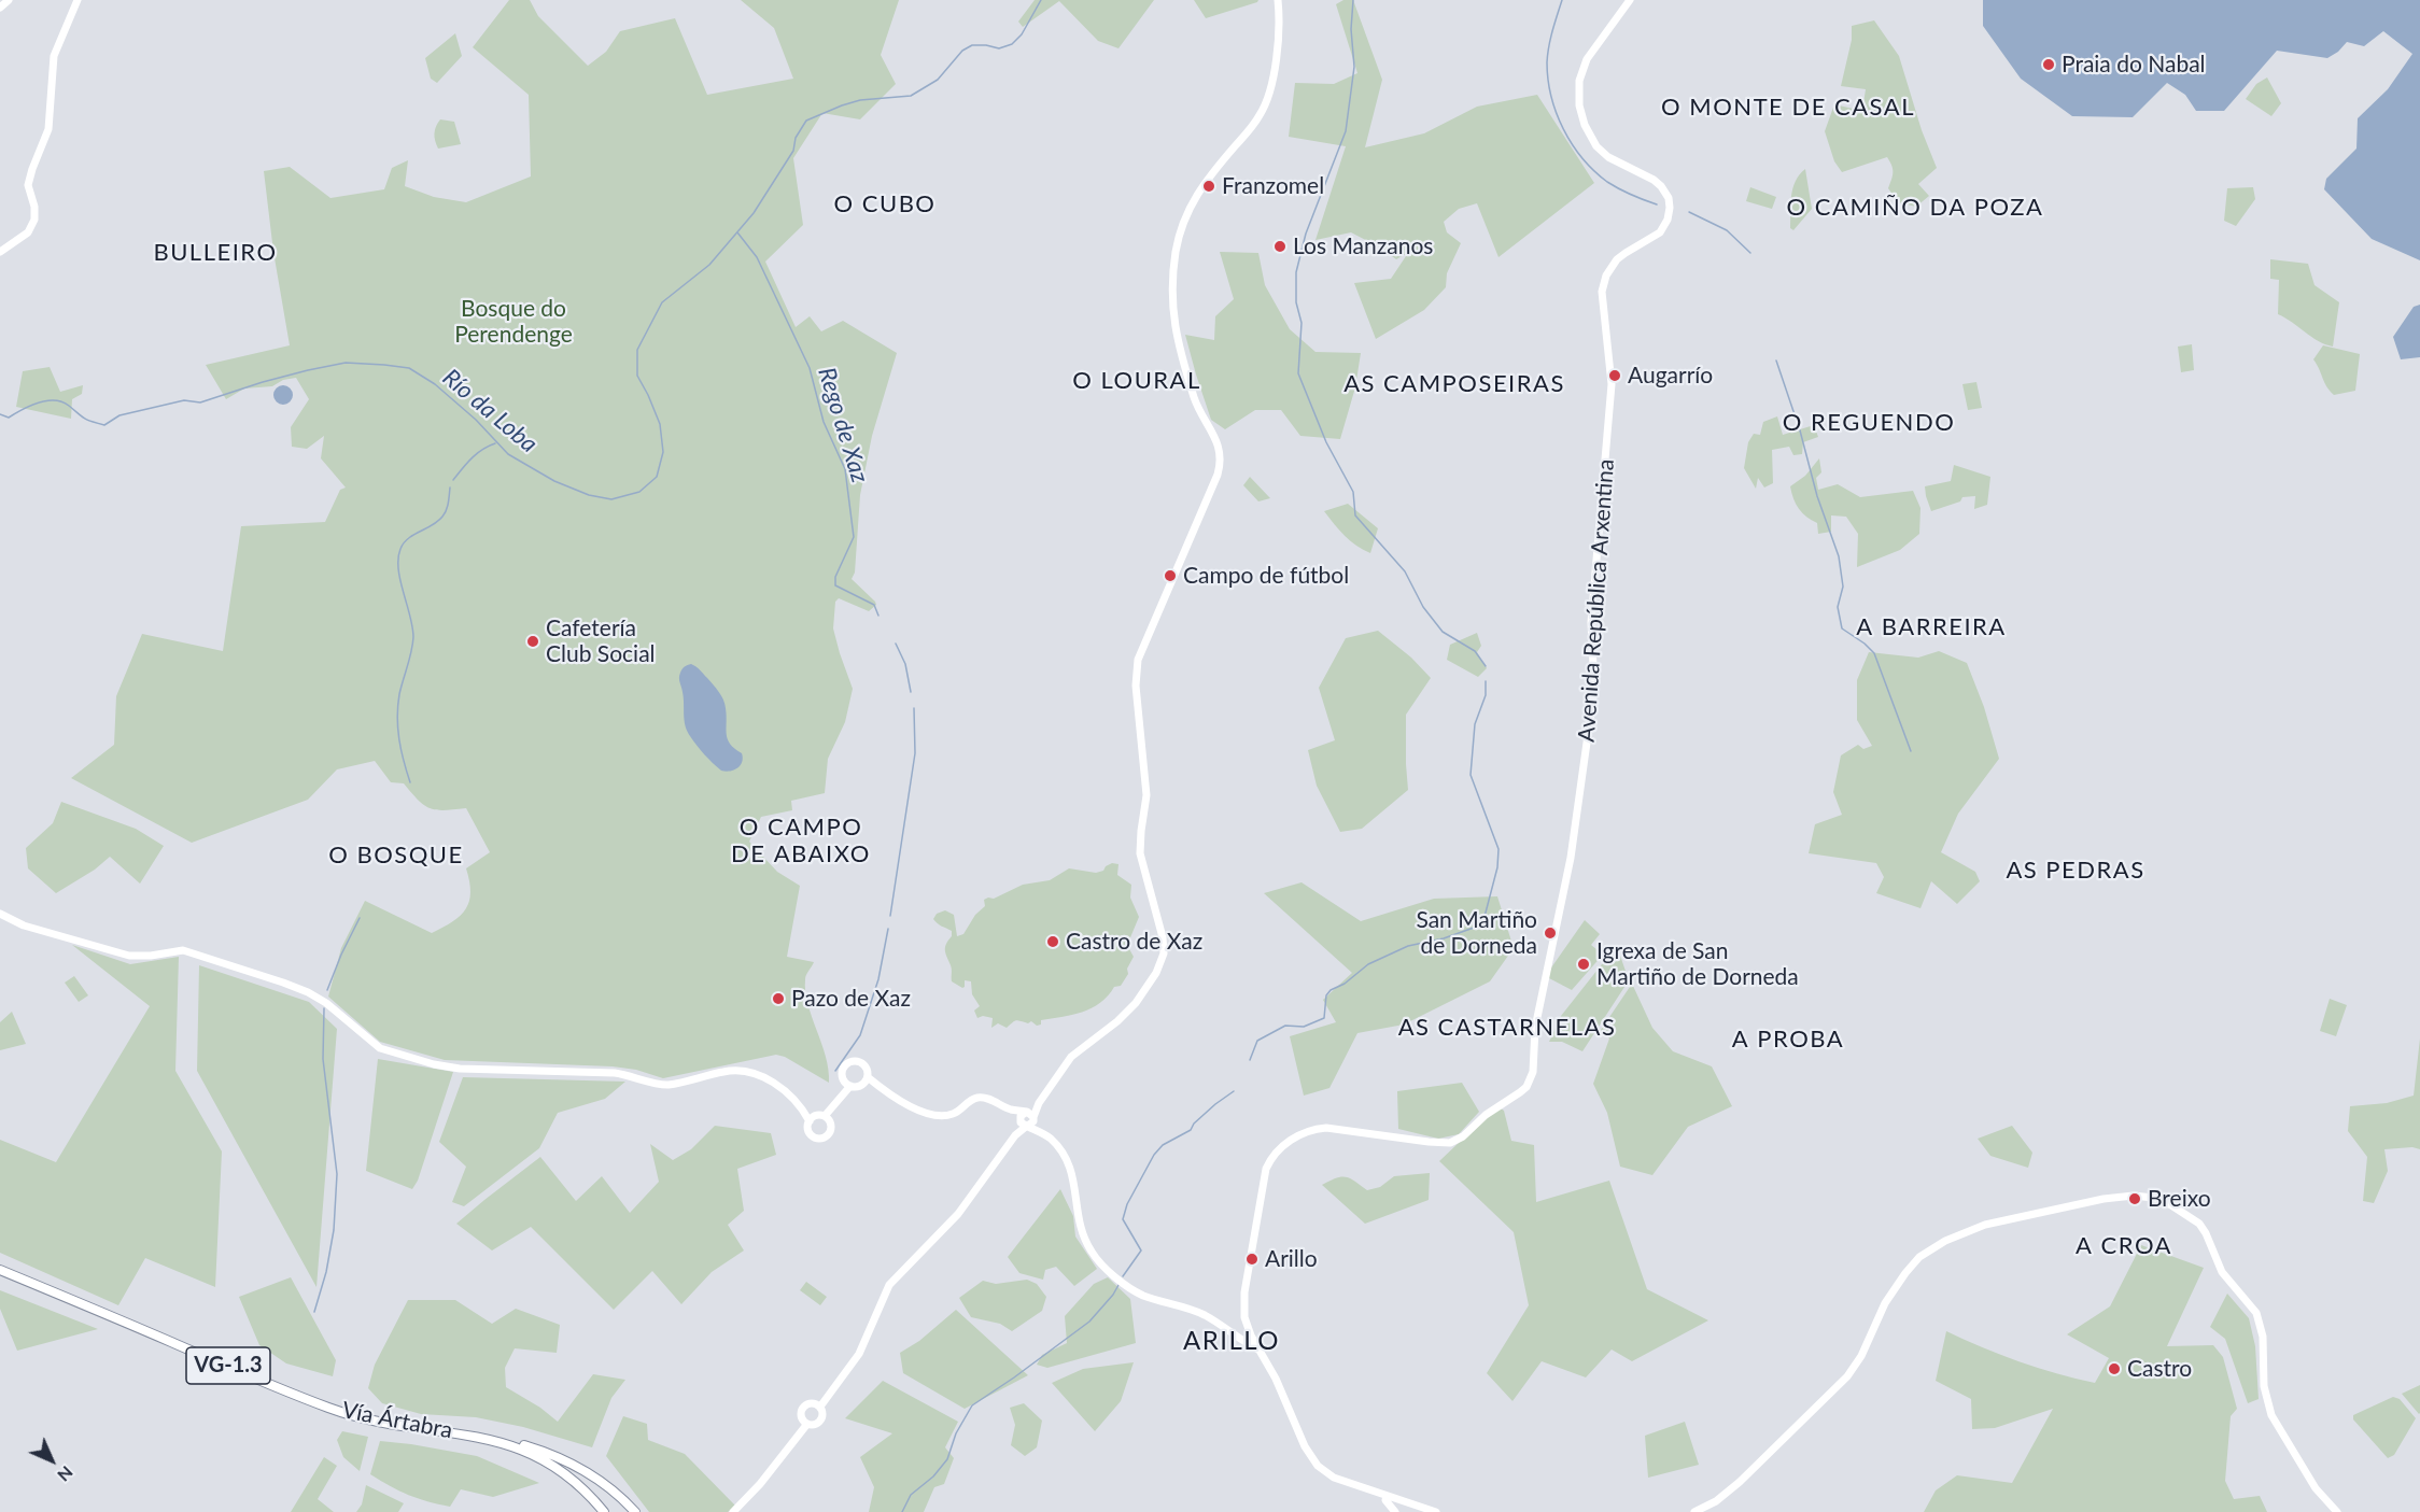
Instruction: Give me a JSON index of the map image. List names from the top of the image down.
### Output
{
  "streets": {
    "highway": ["VG-1.3", "Vía Ártabra"],
    "street": ["Avenida República Arxentina"]
  },
  "districts": [
    "O MONTE DE CASAL",
    "O CUBO",
    "O CAMIÑO DA POZA",
    "BULLEIRO",
    "O LOURAL",
    "AS CAMPOSEIRAS",
    "O REGUENDO",
    "A BARREIRA",
    "O CAMPO DE ABAIXO",
    "O BOSQUE",
    "AS PEDRAS",
    "AS CASTARNELAS",
    "A PROBA",
    "A CROA",
    "ARILLO"
  ],
  "water": ["Río da Loba", "Rego de Xaz"],
  "parks": ["Bosque do Perendenge"],
  "places": [
    "Praia do Nabal",
    "Franzomel",
    "Los Manzanos",
    "Augarrío",
    "Campo de fútbol",
    "Cafetería Club Social",
    "San Martiño de Dorneda",
    "Castro de Xaz",
    "Igrexa de San Martiño de Dorneda",
    "Pazo de Xaz",
    "Breixo",
    "Arillo",
    "Castro"
  ],
  "north": "bottom right"
}
